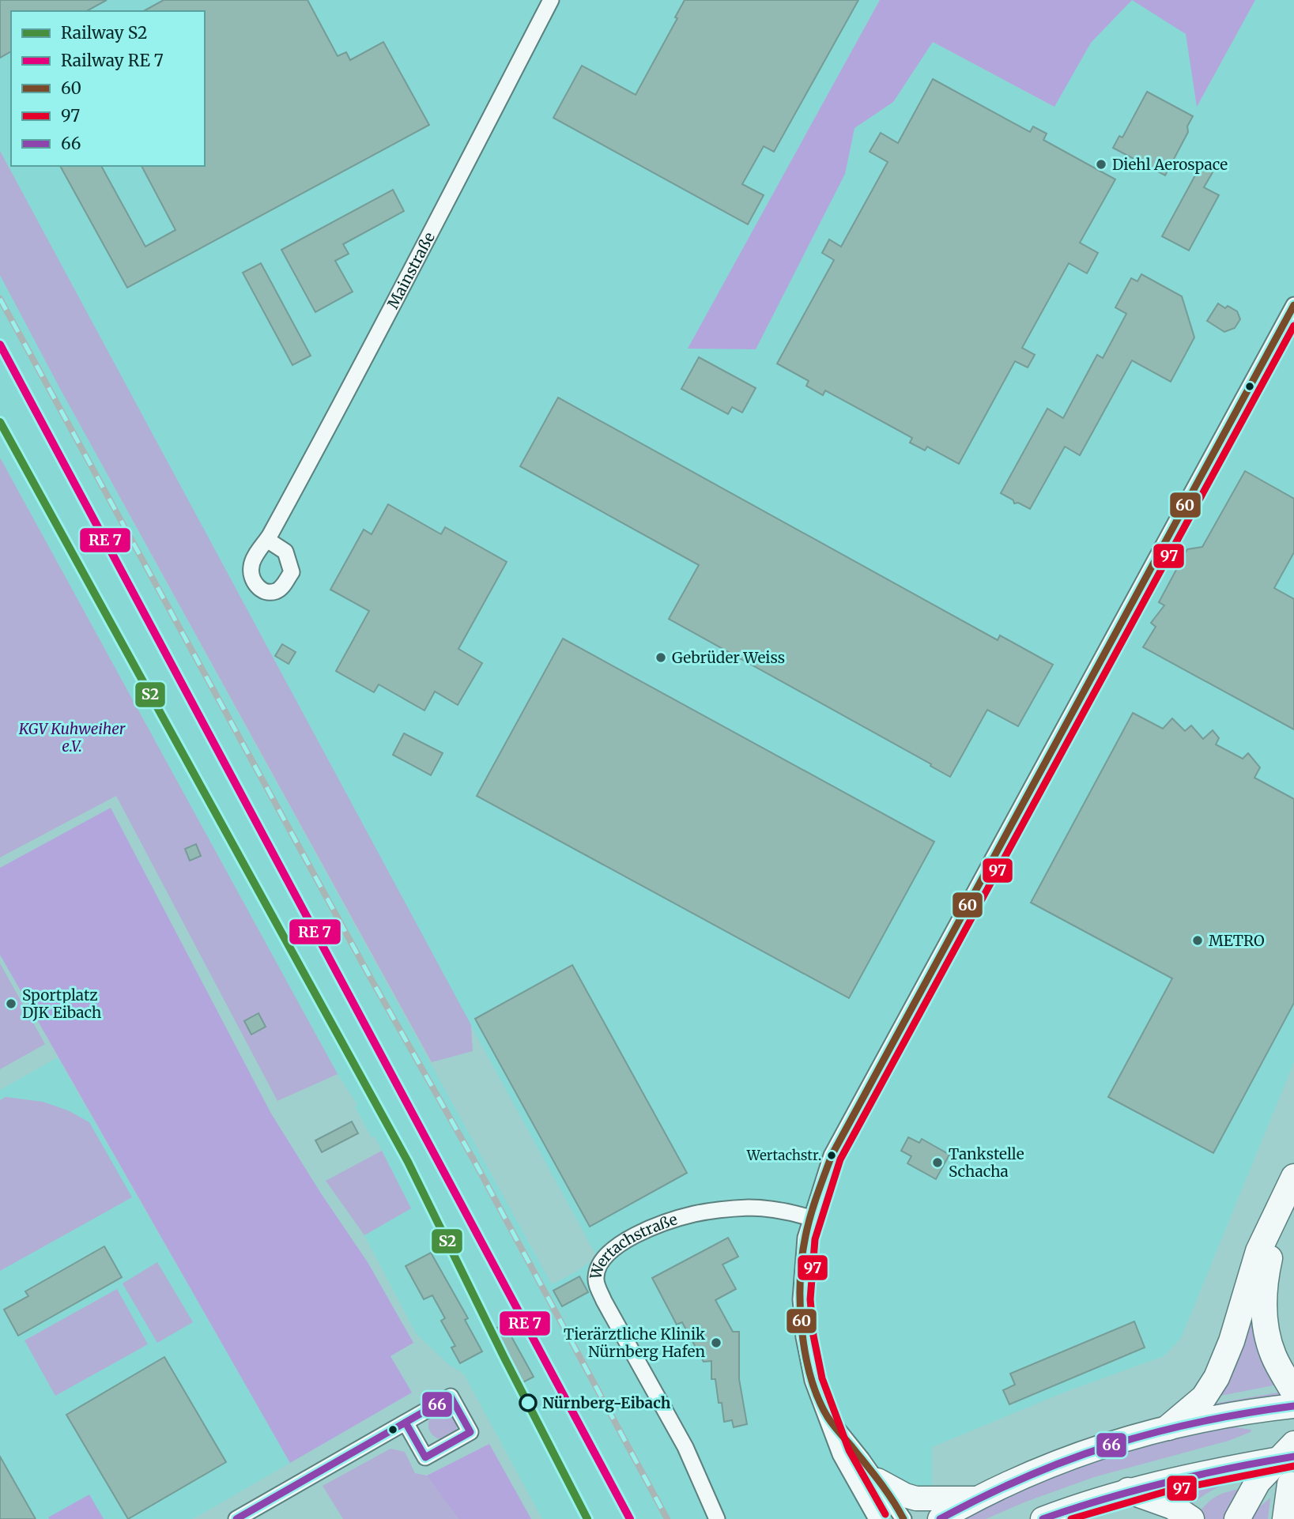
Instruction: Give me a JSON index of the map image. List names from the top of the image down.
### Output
{
  "streets": {
    "street": ["Mainstraße", "Wertachstraße"]
  },
  "parks": ["KGV Kuhweiher e.V."],
  "places": [
    "Diehl Aerospace",
    "Gebrüder Weiss",
    "METRO",
    "Sportplatz DJK Eibach",
    "Wertachstr.",
    "Tankstelle Schacha",
    "Tierärztliche Klinik Nürnberg Hafen",
    "Nürnberg-Eibach"
  ],
  "lines": [
    "transit line 60",
    "transit line 97",
    "rail line S2",
    "transit line 66"
  ],
  "legend": [
    "Railway S2",
    "Railway RE 7",
    "60",
    "97",
    "66"
  ]
}
